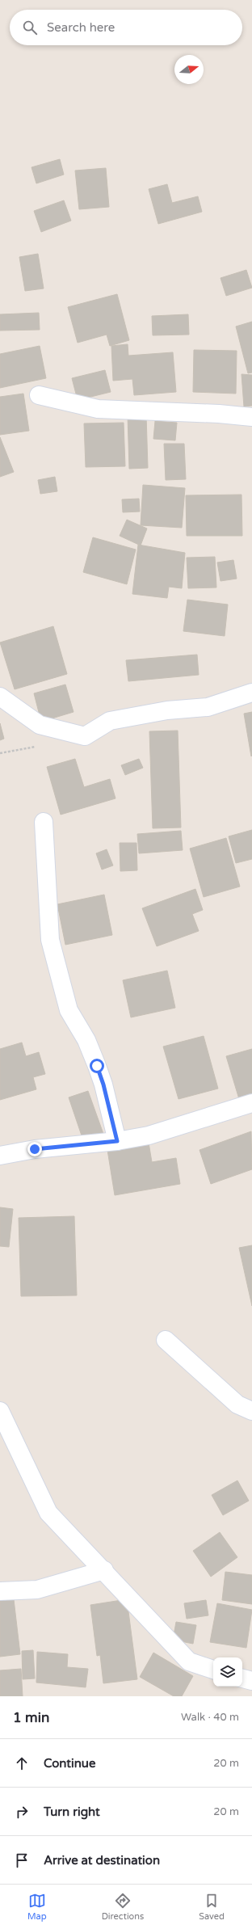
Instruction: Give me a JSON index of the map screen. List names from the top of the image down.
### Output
{
  "north": "right",
  "page": {
    "search": "Search here",
    "heading": ["1 min", "Walk · 40 m"],
    "list": [
      ["Continue", "20 m"],
      ["Turn right", "20 m"],
      "Arrive at destination"
    ],
    "nav": ["Map", "Directions", "Saved"]
  }
}
